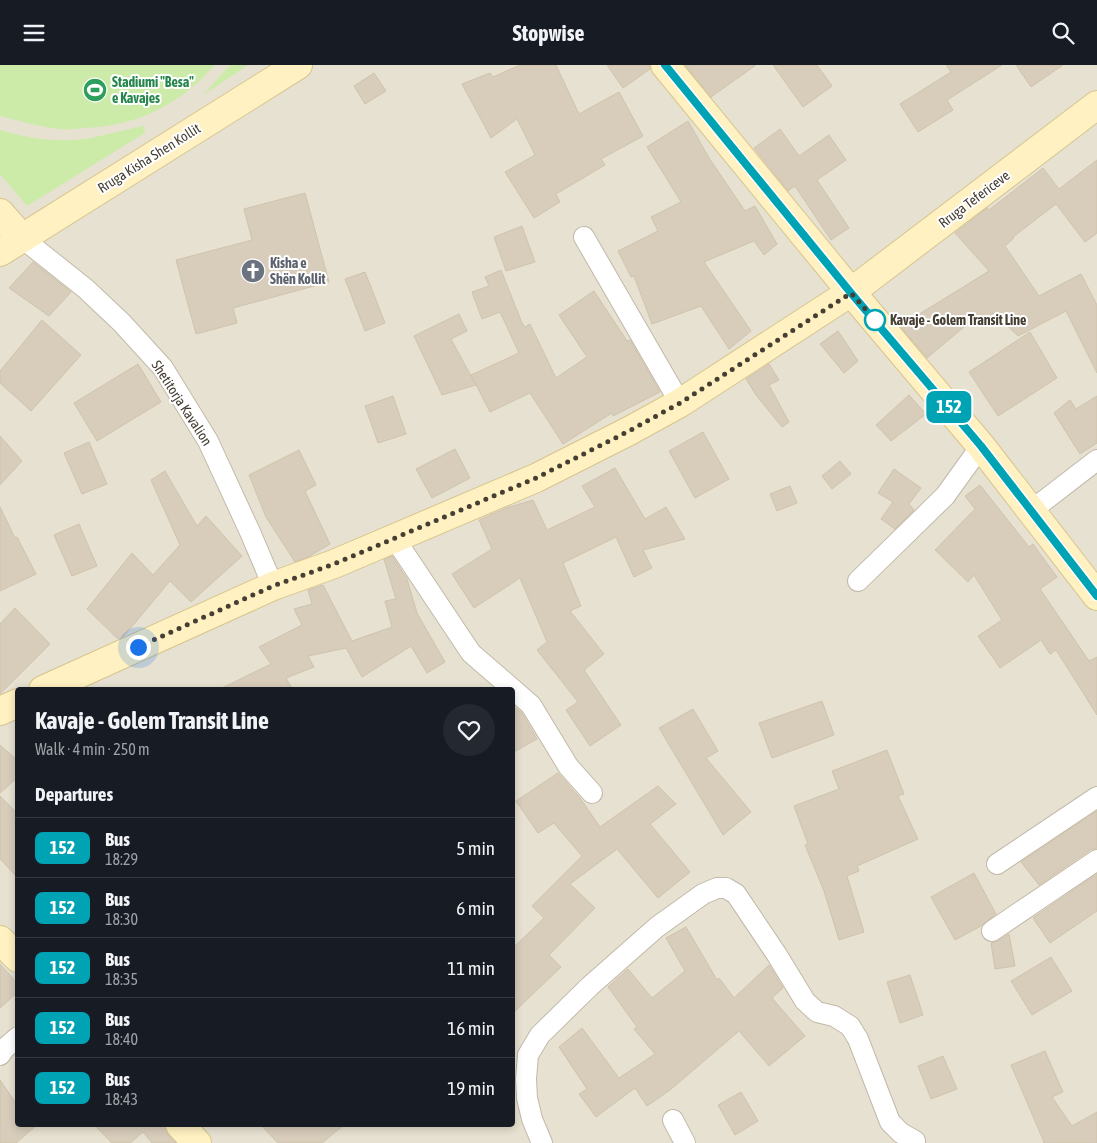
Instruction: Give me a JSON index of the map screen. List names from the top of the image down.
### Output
{
  "streets": {
    "street": ["Rruga Kisha Shen Kollit", "Rruga Tefericeve", "Shetitorja Kavalion"]
  },
  "crossings": [
    ["Rruga Kisha Shen Kollit", "Shetitorja Kavalion"],
    ["Rruga Tefericeve", "Shetitorja Kavalion"]
  ],
  "places": {
    "sports": ["Stadiumi \"Besa\" e Kavajes"],
    "church": ["Kisha e Shën Kollit"],
    "other": ["Kavaje - Golem Transit Line"]
  },
  "lines": ["bus line 152"],
  "page": {
    "header": "Stopwise",
    "on_map": "152",
    "heading": [
      ["Kavaje - Golem Transit Line", "Walk · 4 min · 250 m"],
      "Departures"
    ],
    "list": [
      {
        "mark": "152",
        "name": "Bus",
        "note": "18:29",
        "value": "5 min"
      },
      {
        "mark": "152",
        "name": "Bus",
        "note": "18:30",
        "value": "6 min"
      },
      {
        "mark": "152",
        "name": "Bus",
        "note": "18:35",
        "value": "11 min"
      },
      {
        "mark": "152",
        "name": "Bus",
        "note": "18:40",
        "value": "16 min"
      },
      {
        "mark": "152",
        "name": "Bus",
        "note": "18:43",
        "value": "19 min"
      }
    ]
  }
}
